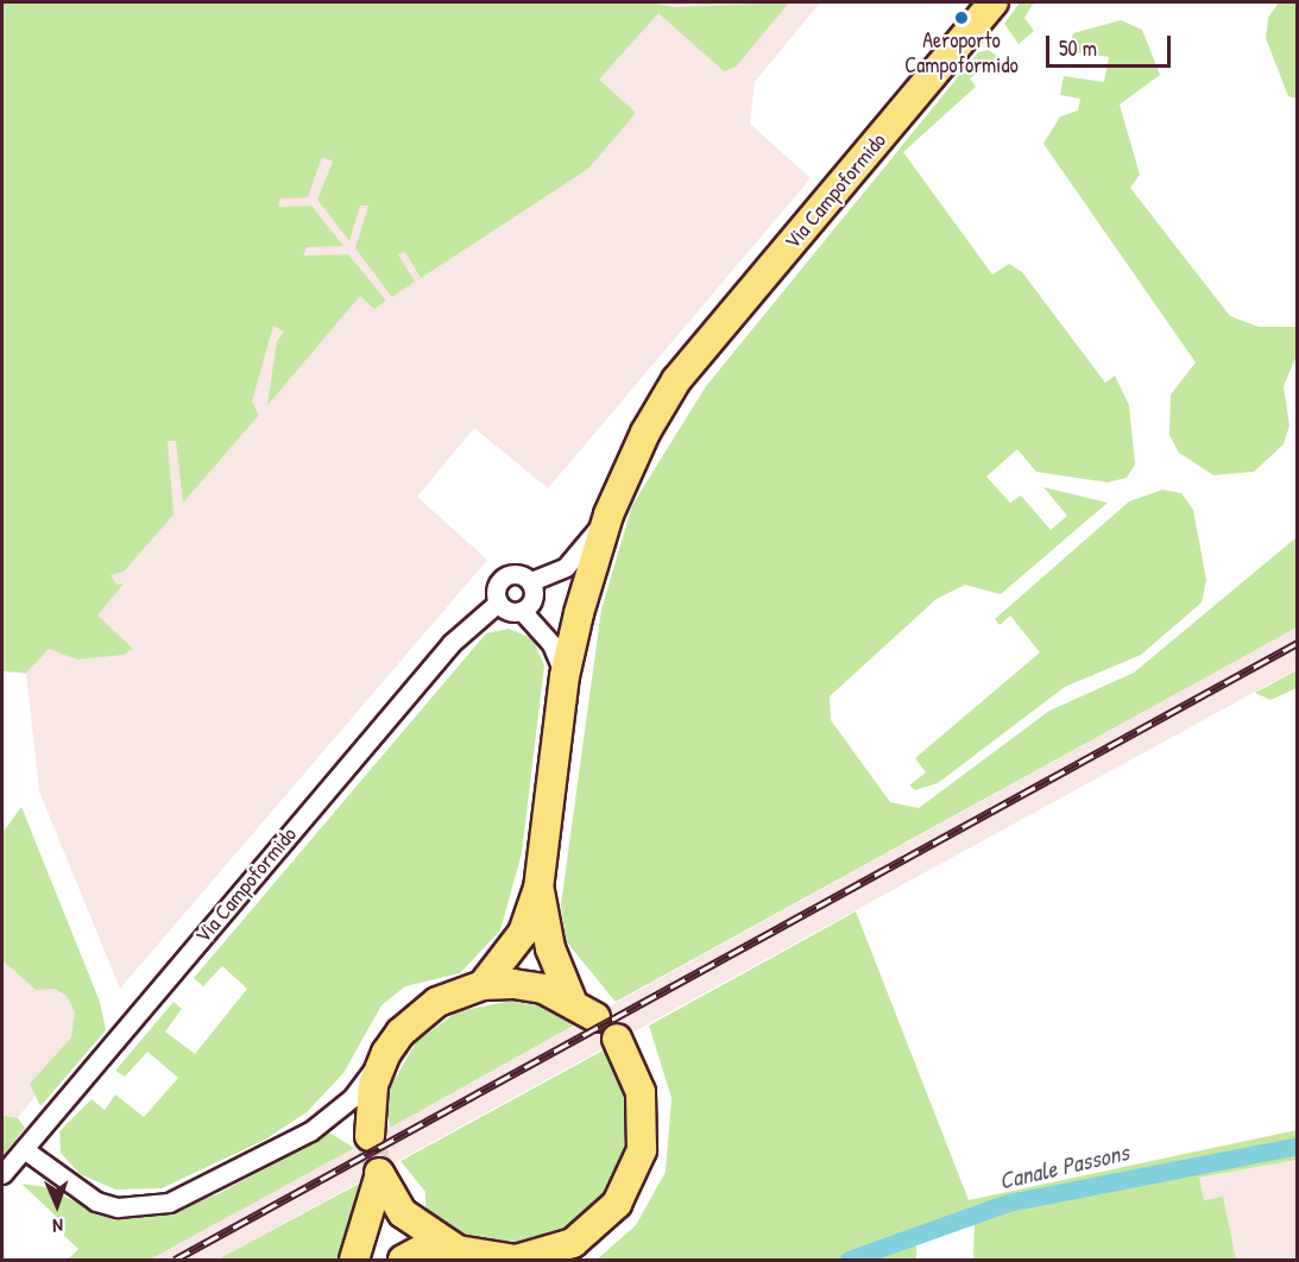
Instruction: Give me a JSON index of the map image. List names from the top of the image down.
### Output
{
  "streets": {
    "main road": ["Via Campoformido"]
  },
  "water": ["Canale Passons"],
  "places": ["Aeroporto Campoformido"],
  "scale_bar": "50 m",
  "north": "bottom"
}
